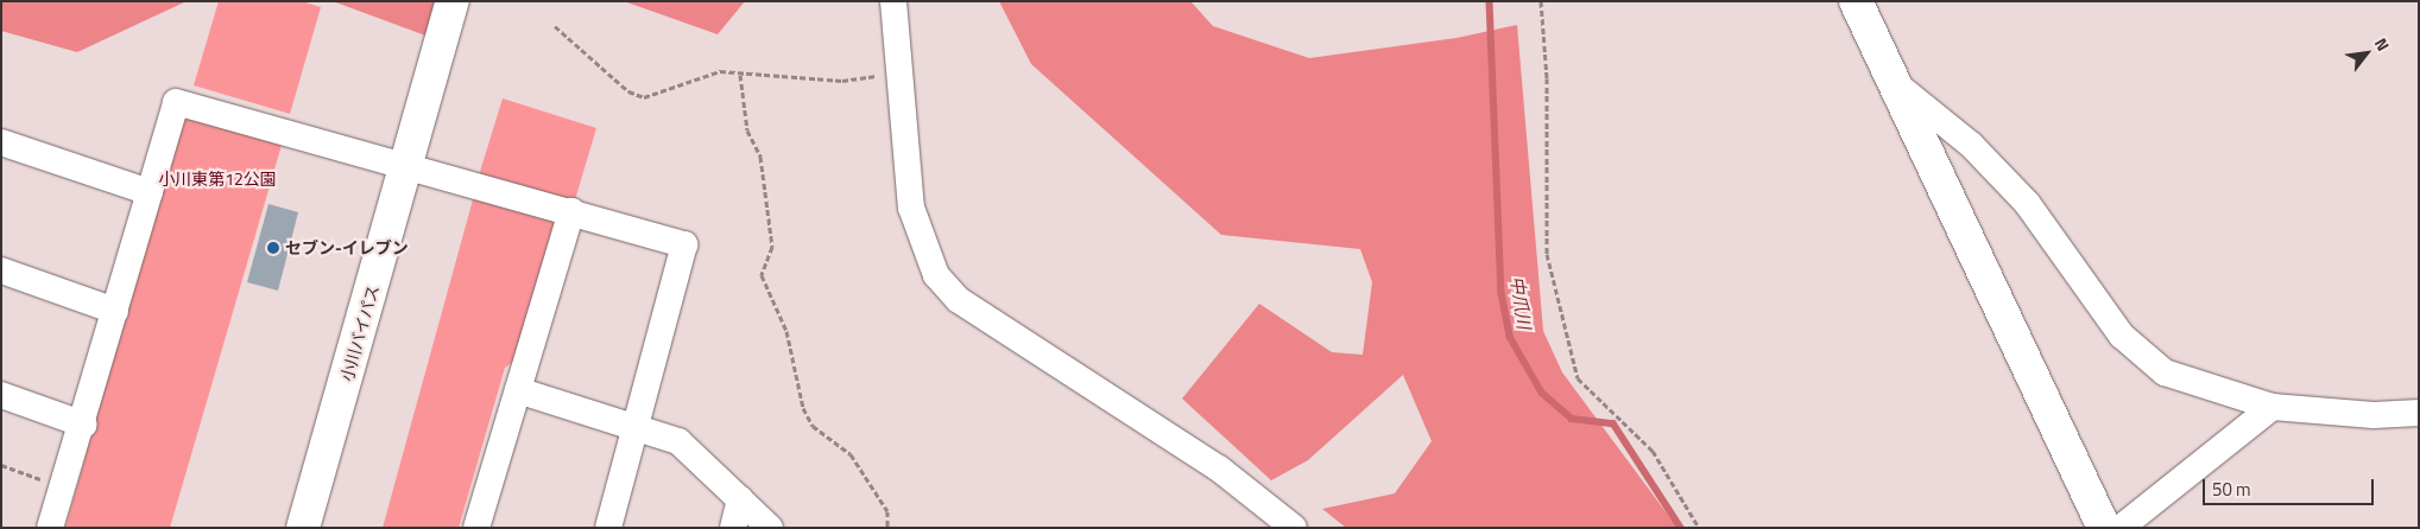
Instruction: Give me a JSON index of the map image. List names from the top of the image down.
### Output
{
  "streets": {
    "main road": ["小川バイパス"]
  },
  "water": ["中爪川"],
  "parks": ["小川東第12公園"],
  "places": ["セブン-イレブン"],
  "scale_bar": "50 m",
  "north": "top right"
}
